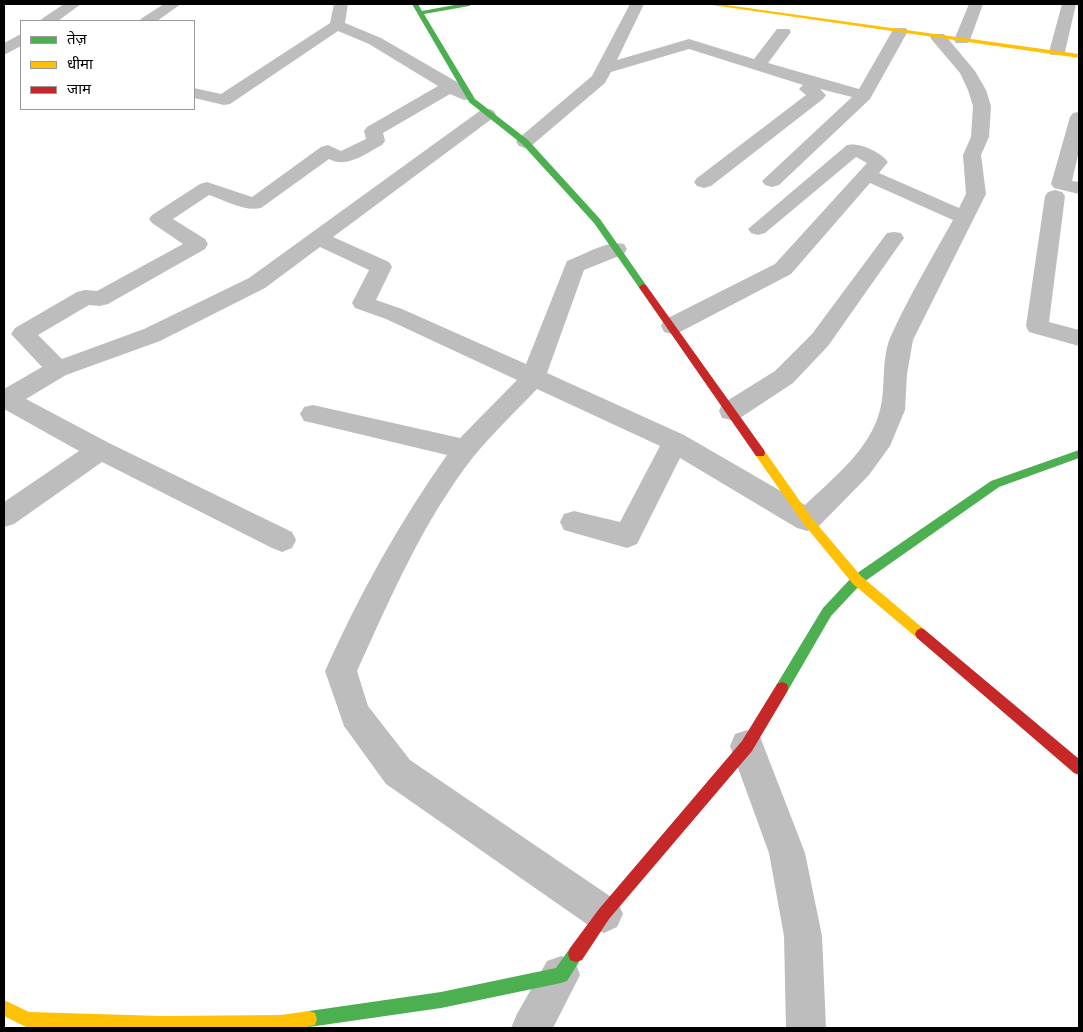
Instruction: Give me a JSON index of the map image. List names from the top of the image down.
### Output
{
  "legend": ["तेज़", "धीमा", "जाम"]
}
